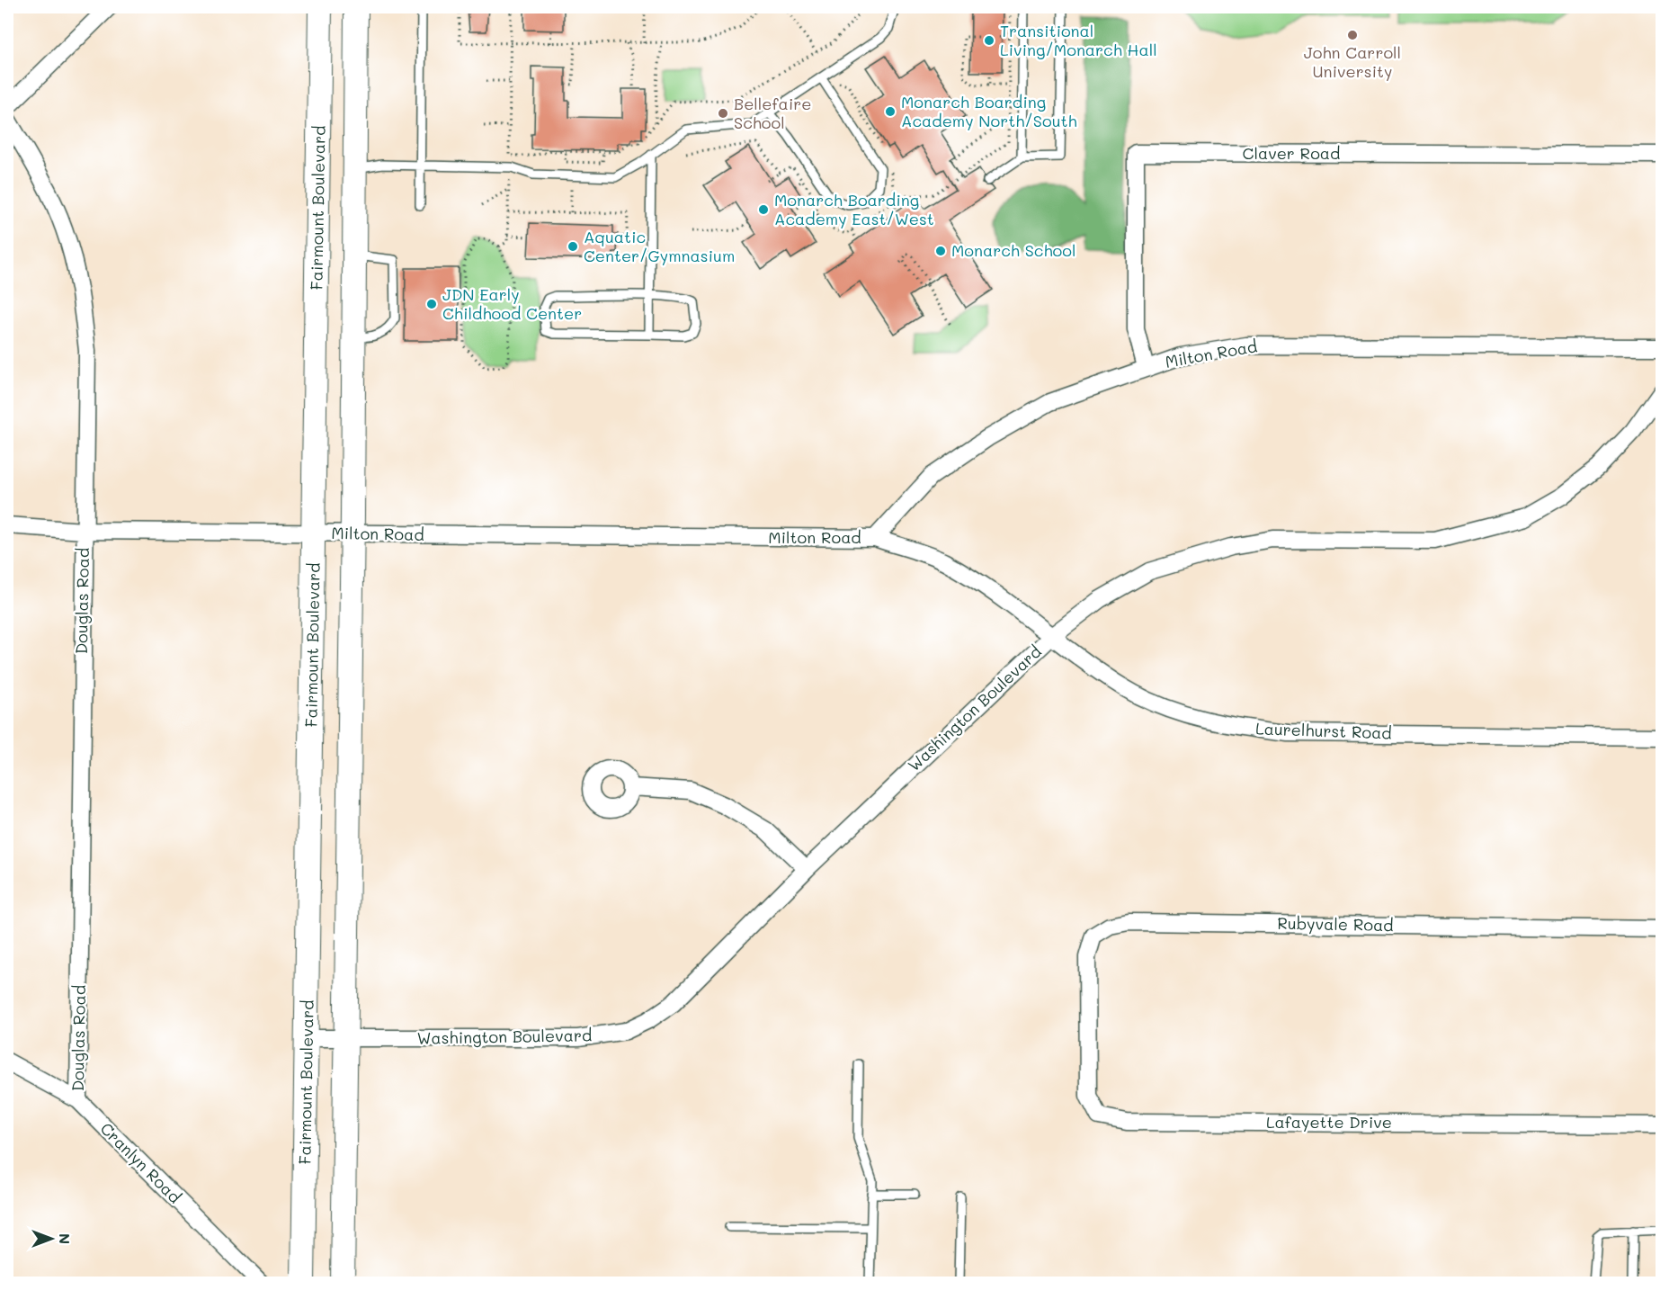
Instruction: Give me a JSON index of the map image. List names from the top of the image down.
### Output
{
  "streets": {
    "main road": ["Fairmount Boulevard"],
    "street": [
      "Claver Road",
      "Milton Road",
      "Douglas Road",
      "Washington Boulevard",
      "Laurelhurst Road",
      "Rubyvale Road",
      "Lafayette Drive",
      "Cranlyn Road"
    ]
  },
  "crossings": [
    ["Claver Road", "Milton Road"],
    ["Fairmount Boulevard", "Milton Road"],
    ["Fairmount Boulevard", "Washington Boulevard"],
    ["Milton Road", "Douglas Road"],
    ["Milton Road", "Laurelhurst Road"],
    ["Douglas Road", "Cranlyn Road"],
    ["Washington Boulevard", "Laurelhurst Road"],
    ["Rubyvale Road", "Lafayette Drive"]
  ],
  "places": [
    "John Carroll University",
    "Transitional Living/Monarch Hall",
    "Monarch Boarding Academy North/South",
    "Bellefaire School",
    "Monarch Boarding Academy East/West",
    "Aquatic Center/Gymnasium",
    "Monarch School",
    "JDN Early Childhood Center"
  ],
  "north": "right"
}
